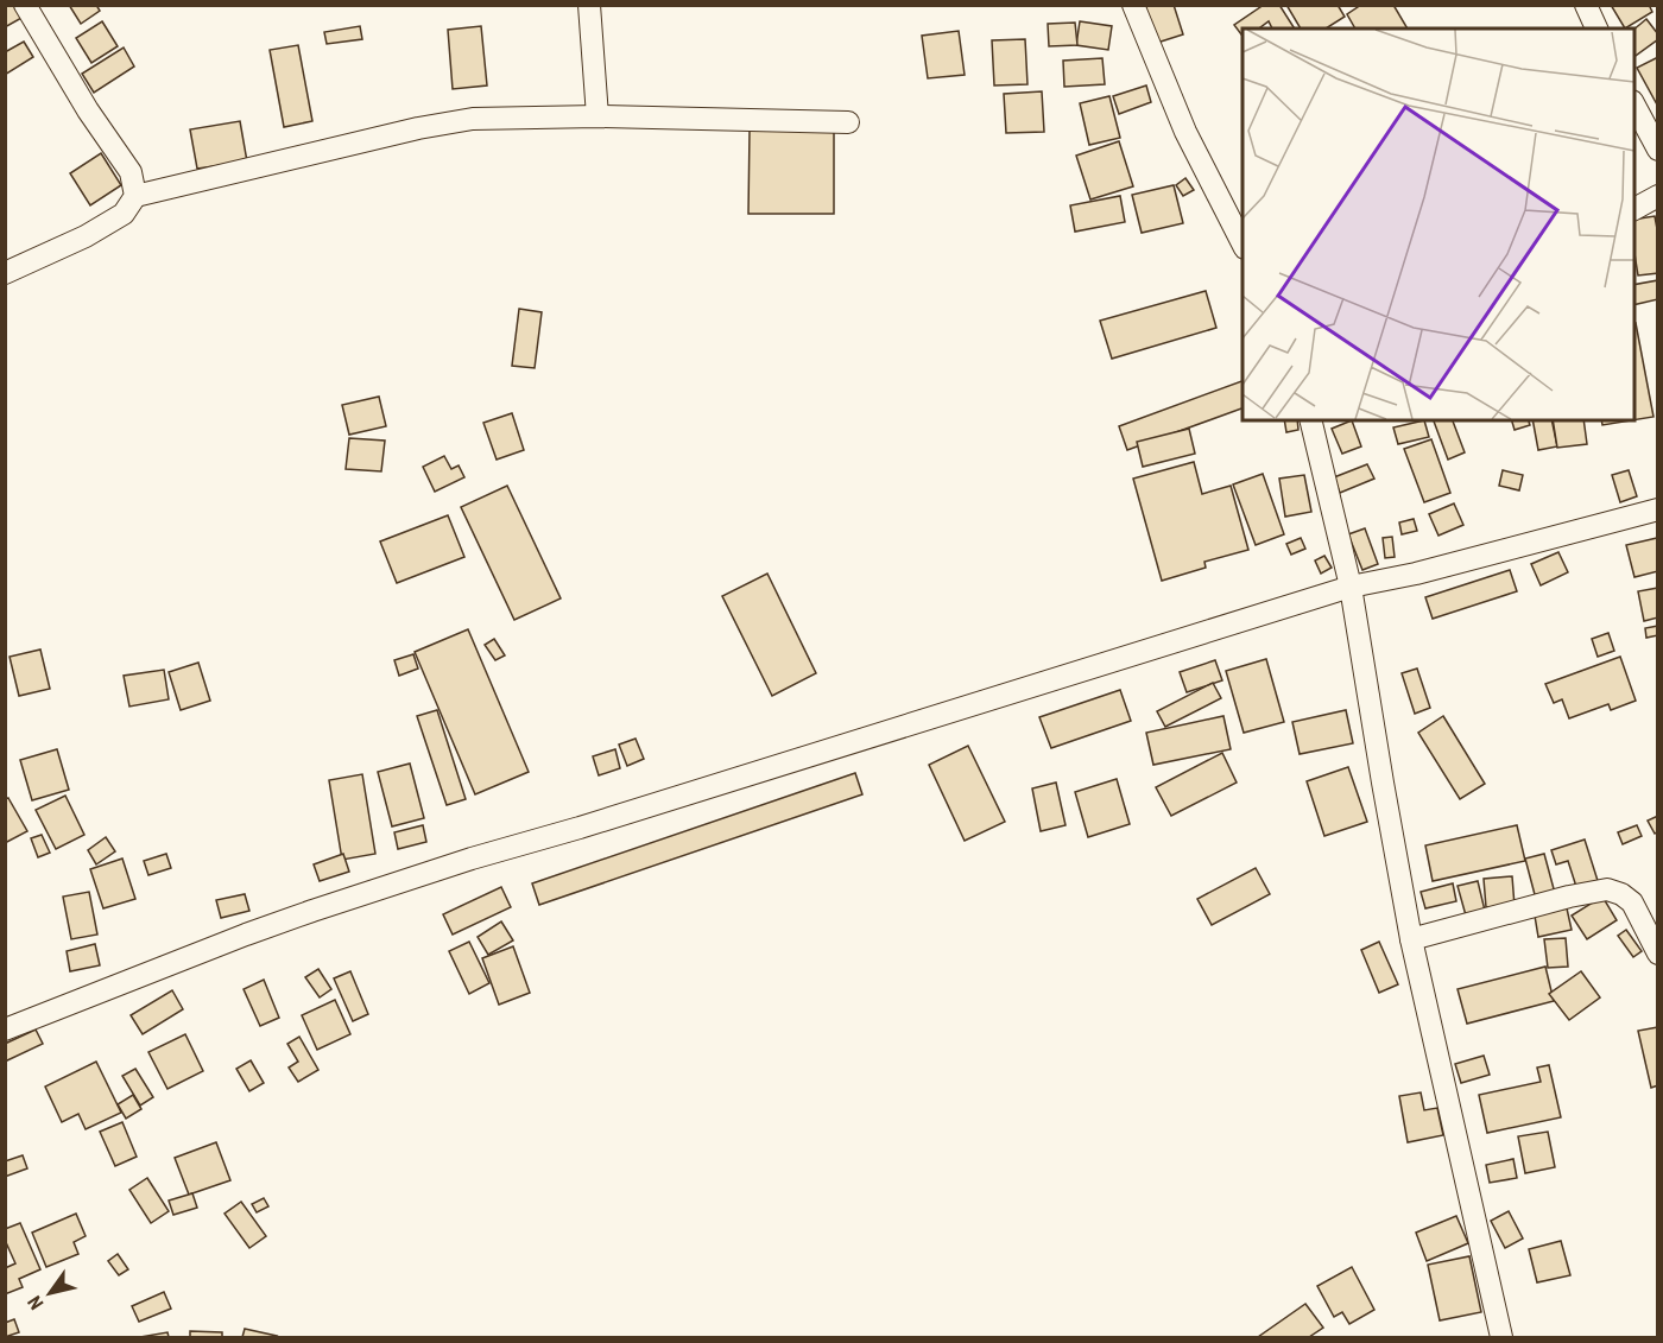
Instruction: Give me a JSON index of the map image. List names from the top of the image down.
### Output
{
  "north": "bottom left"
}
